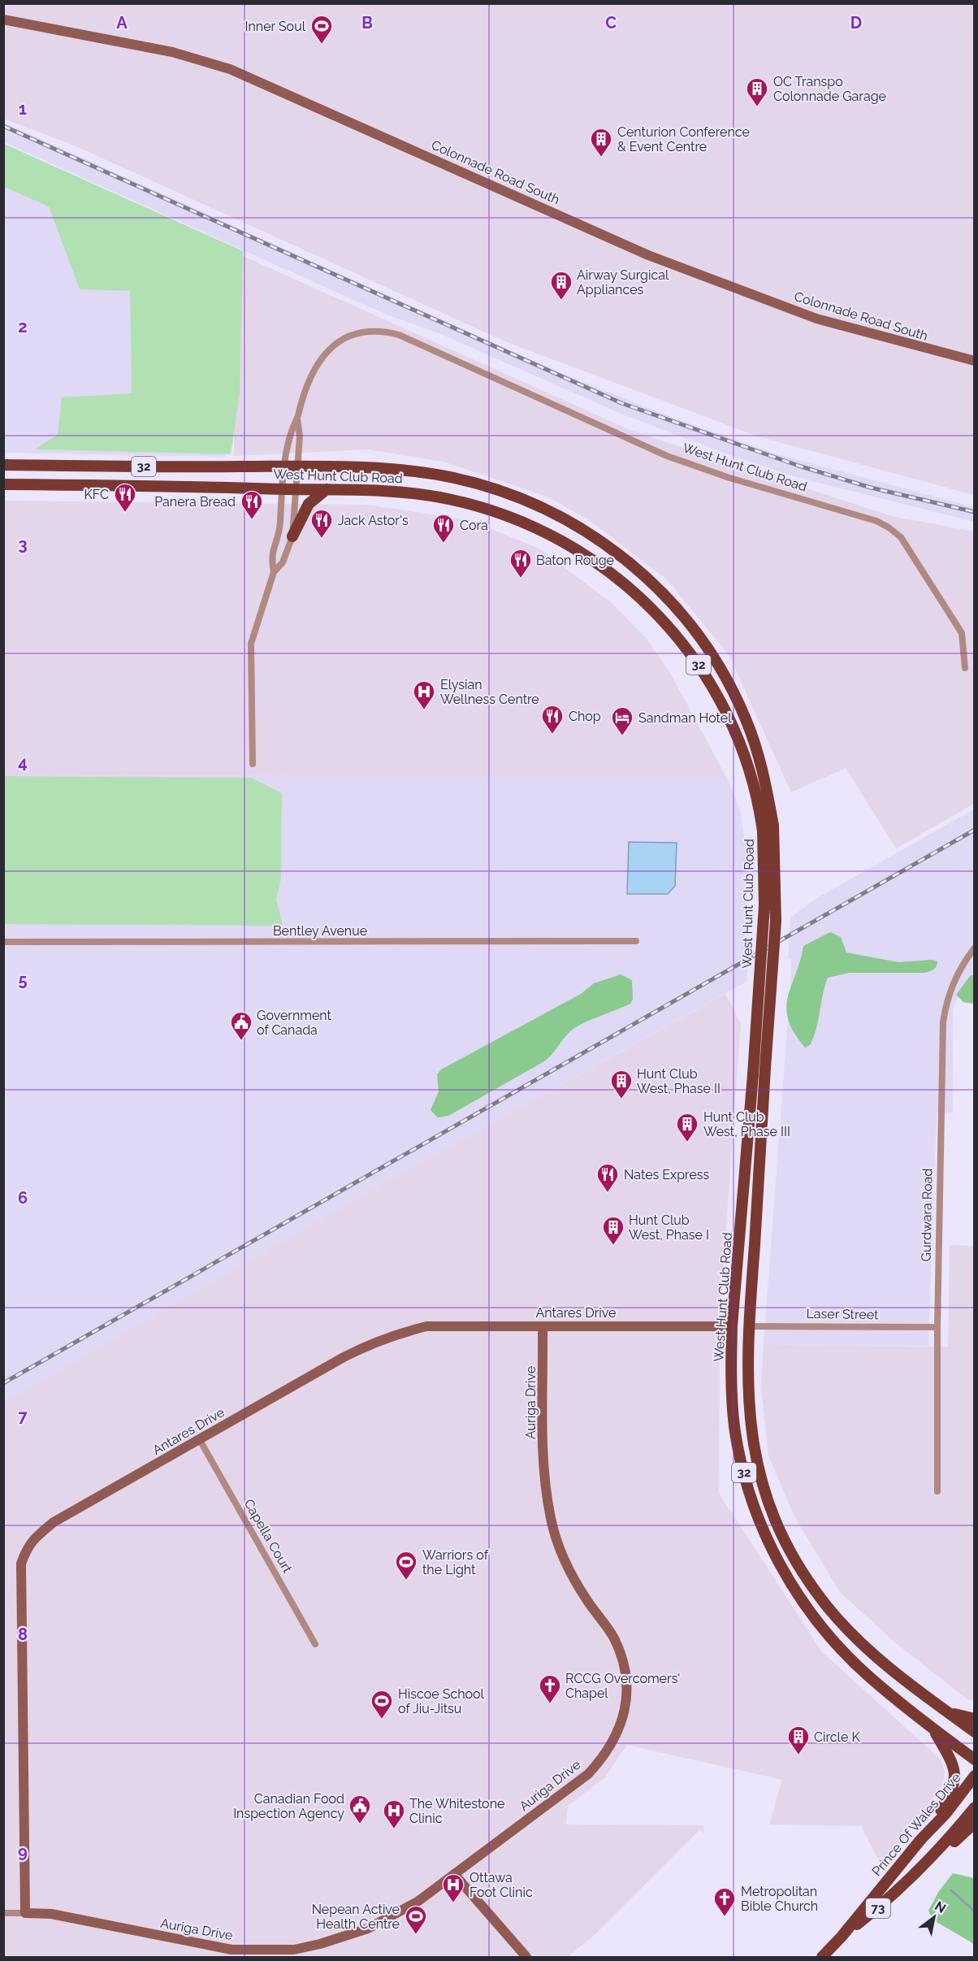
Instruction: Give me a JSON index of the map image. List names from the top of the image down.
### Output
{
  "streets": {
    "main road": [
      "32",
      "West Hunt Club Road",
      "Prince Of Wales Drive",
      "73"
    ],
    "street": [
      "Colonnade Road South",
      "Bentley Avenue",
      "Gurdwara Road",
      "Antares Drive",
      "Laser Street",
      "Auriga Drive",
      "Capella Court"
    ]
  },
  "crossings": [
    ["West Hunt Club Road", "Antares Drive"],
    ["West Hunt Club Road", "Laser Street"],
    ["Gurdwara Road", "Laser Street"],
    ["Antares Drive", "Auriga Drive"],
    ["Antares Drive", "Capella Court"]
  ],
  "places": {
    "sports": [
      "Inner Soul",
      "Warriors of the Light",
      "Hiscoe School of Jiu-Jitsu",
      "Nepean Active Health Centre"
    ],
    "building": [
      "OC Transpo Colonnade Garage",
      "Centurion Conference & Event Centre",
      "Airway Surgical Appliances",
      "Hunt Club West, Phase II",
      "Hunt Club West, Phase III",
      "Hunt Club West, Phase I",
      "Circle K"
    ],
    "restaurant": [
      "KFC",
      "Panera Bread",
      "Jack Astor's",
      "Cora",
      "Baton Rouge",
      "Chop",
      "Nates Express"
    ],
    "hospital": ["Elysian Wellness Centre", "The Whitestone Clinic", "Ottawa Foot Clinic"],
    "hotel": ["Sandman Hotel"],
    "public building": ["Government of Canada", "Canadian Food Inspection Agency"],
    "church": ["RCCG Overcomers' Chapel", "Metropolitan Bible Church"]
  },
  "north": "top right",
  "grid": {
    "columns": [
      "A",
      "B",
      "C",
      "D"
    ],
    "rows": [
      "1",
      "2",
      "3",
      "4",
      "5",
      "6",
      "7",
      "8",
      "9"
    ]
  }
}
